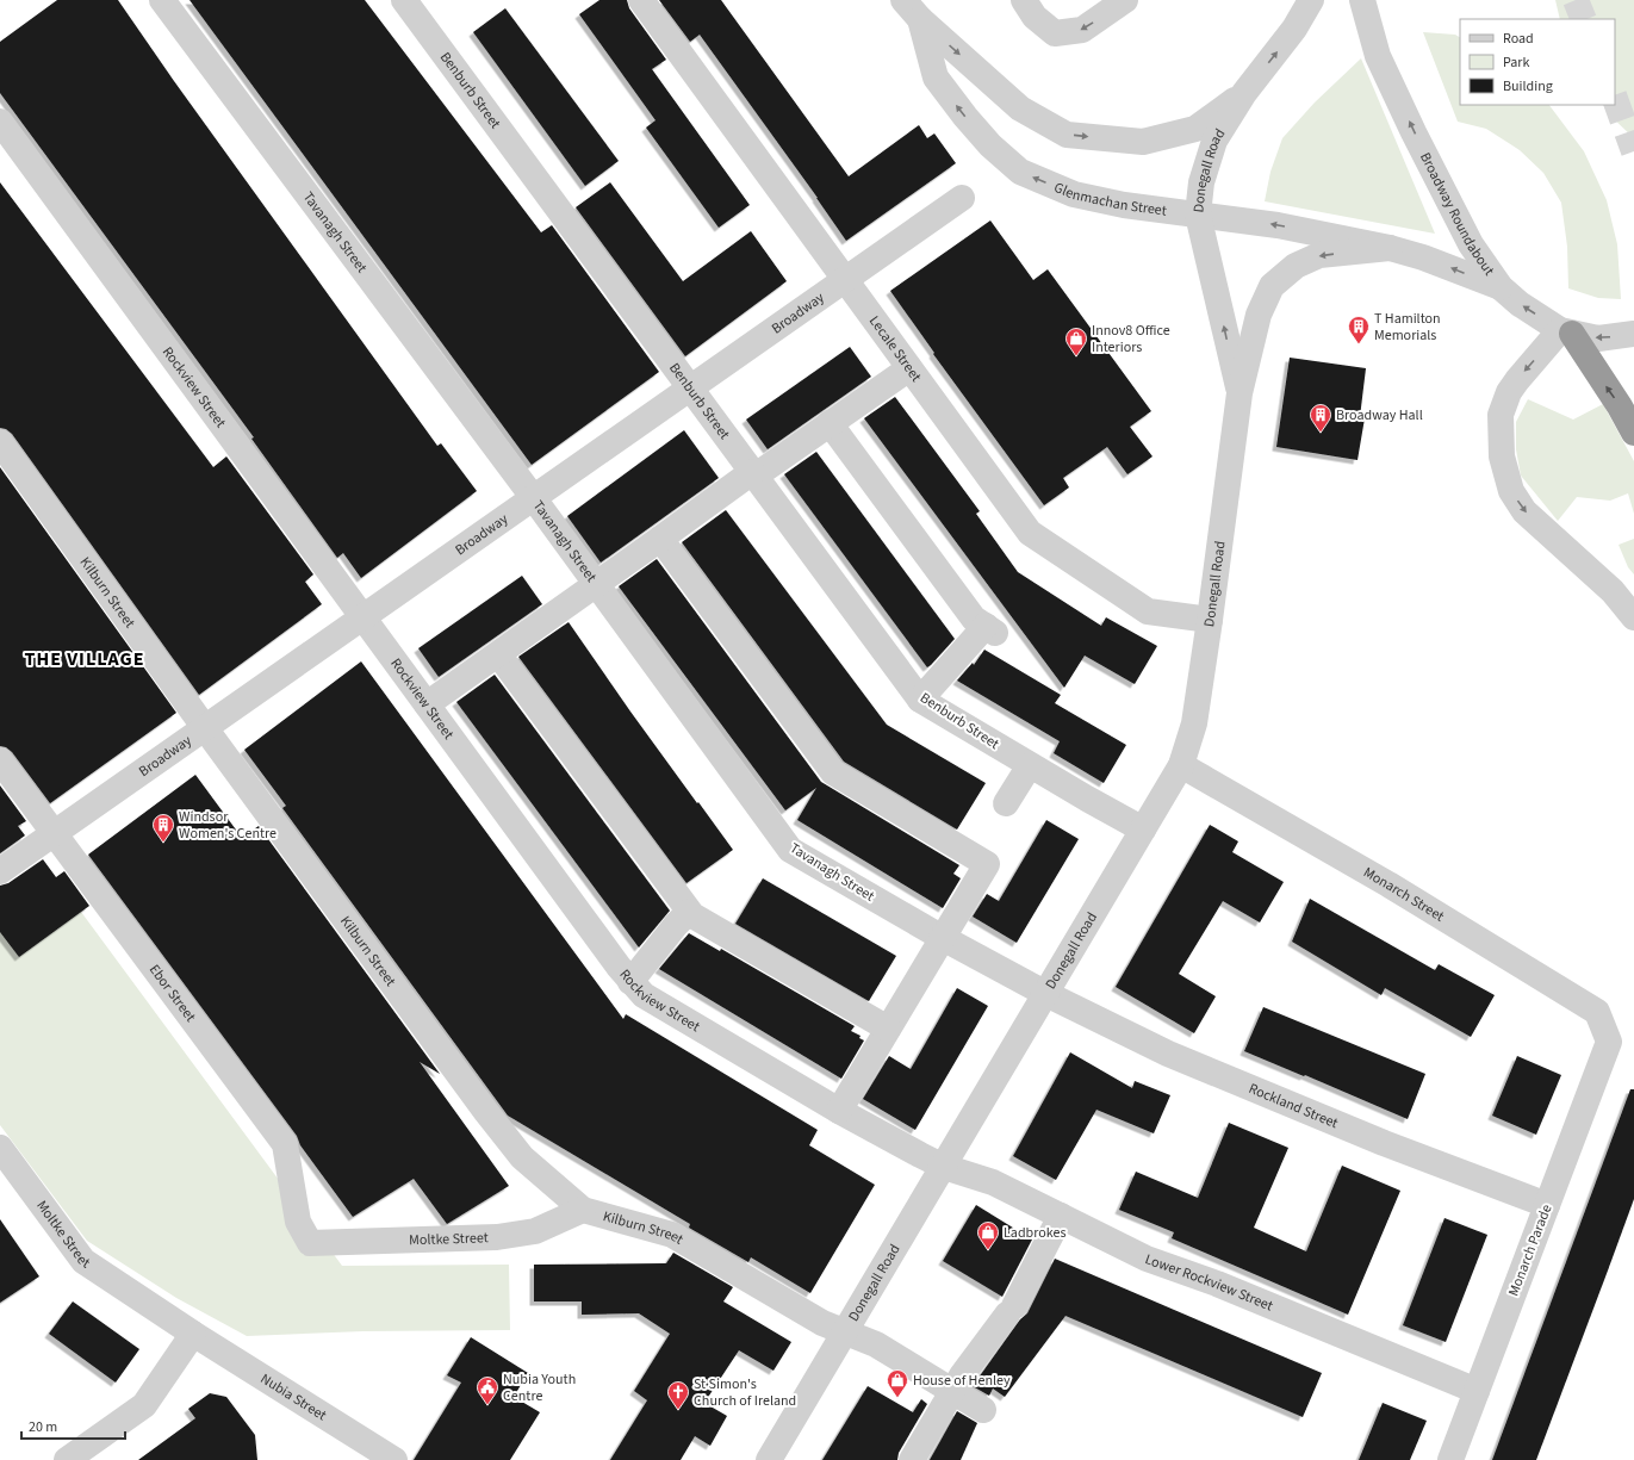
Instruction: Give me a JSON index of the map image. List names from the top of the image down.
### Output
{
  "streets": {
    "street": [
      "Benburb Street",
      "Donegall Road",
      "Glenmachan Street",
      "Broadway Roundabout",
      "Tavanagh Street",
      "Broadway",
      "Lecale Street",
      "Rockview Street",
      "Kilburn Street",
      "Monarch Street",
      "Ebor Street",
      "Rockland Street",
      "Moltke Street",
      "Monarch Parade",
      "Lower Rockview Street",
      "Nubia Street"
    ]
  },
  "crossings": [
    ["Benburb Street", "Donegall Road"],
    ["Benburb Street", "Broadway"],
    ["Donegall Road", "Glenmachan Street"],
    ["Donegall Road", "Tavanagh Street"],
    ["Donegall Road", "Lecale Street"],
    ["Donegall Road", "Rockview Street"],
    ["Donegall Road", "Kilburn Street"],
    ["Donegall Road", "Monarch Street"],
    ["Donegall Road", "Rockland Street"],
    ["Donegall Road", "Lower Rockview Street"],
    ["Glenmachan Street", "Broadway Roundabout"],
    ["Tavanagh Street", "Broadway"],
    ["Tavanagh Street", "Rockland Street"],
    ["Broadway", "Lecale Street"],
    ["Broadway", "Rockview Street"],
    ["Broadway", "Kilburn Street"],
    ["Broadway", "Ebor Street"],
    ["Rockview Street", "Lower Rockview Street"],
    ["Kilburn Street", "Moltke Street"],
    ["Monarch Street", "Monarch Parade"],
    ["Ebor Street", "Moltke Street"],
    ["Rockland Street", "Monarch Parade"],
    ["Moltke Street", "Nubia Street"],
    ["Monarch Parade", "Lower Rockview Street"]
  ],
  "one_way": ["Broadway Roundabout"],
  "districts": ["THE VILLAGE"],
  "places": {
    "building": ["T Hamilton Memorials", "Broadway Hall", "Windsor Women's Centre"],
    "shop": ["Innov8 Office Interiors", "Ladbrokes", "House of Henley"],
    "public building": ["Nubia Youth Centre"],
    "church": ["St Simon's Church of Ireland"]
  },
  "legend": ["Road", "Park", "Building"],
  "scale_bar": "20 m"
}
